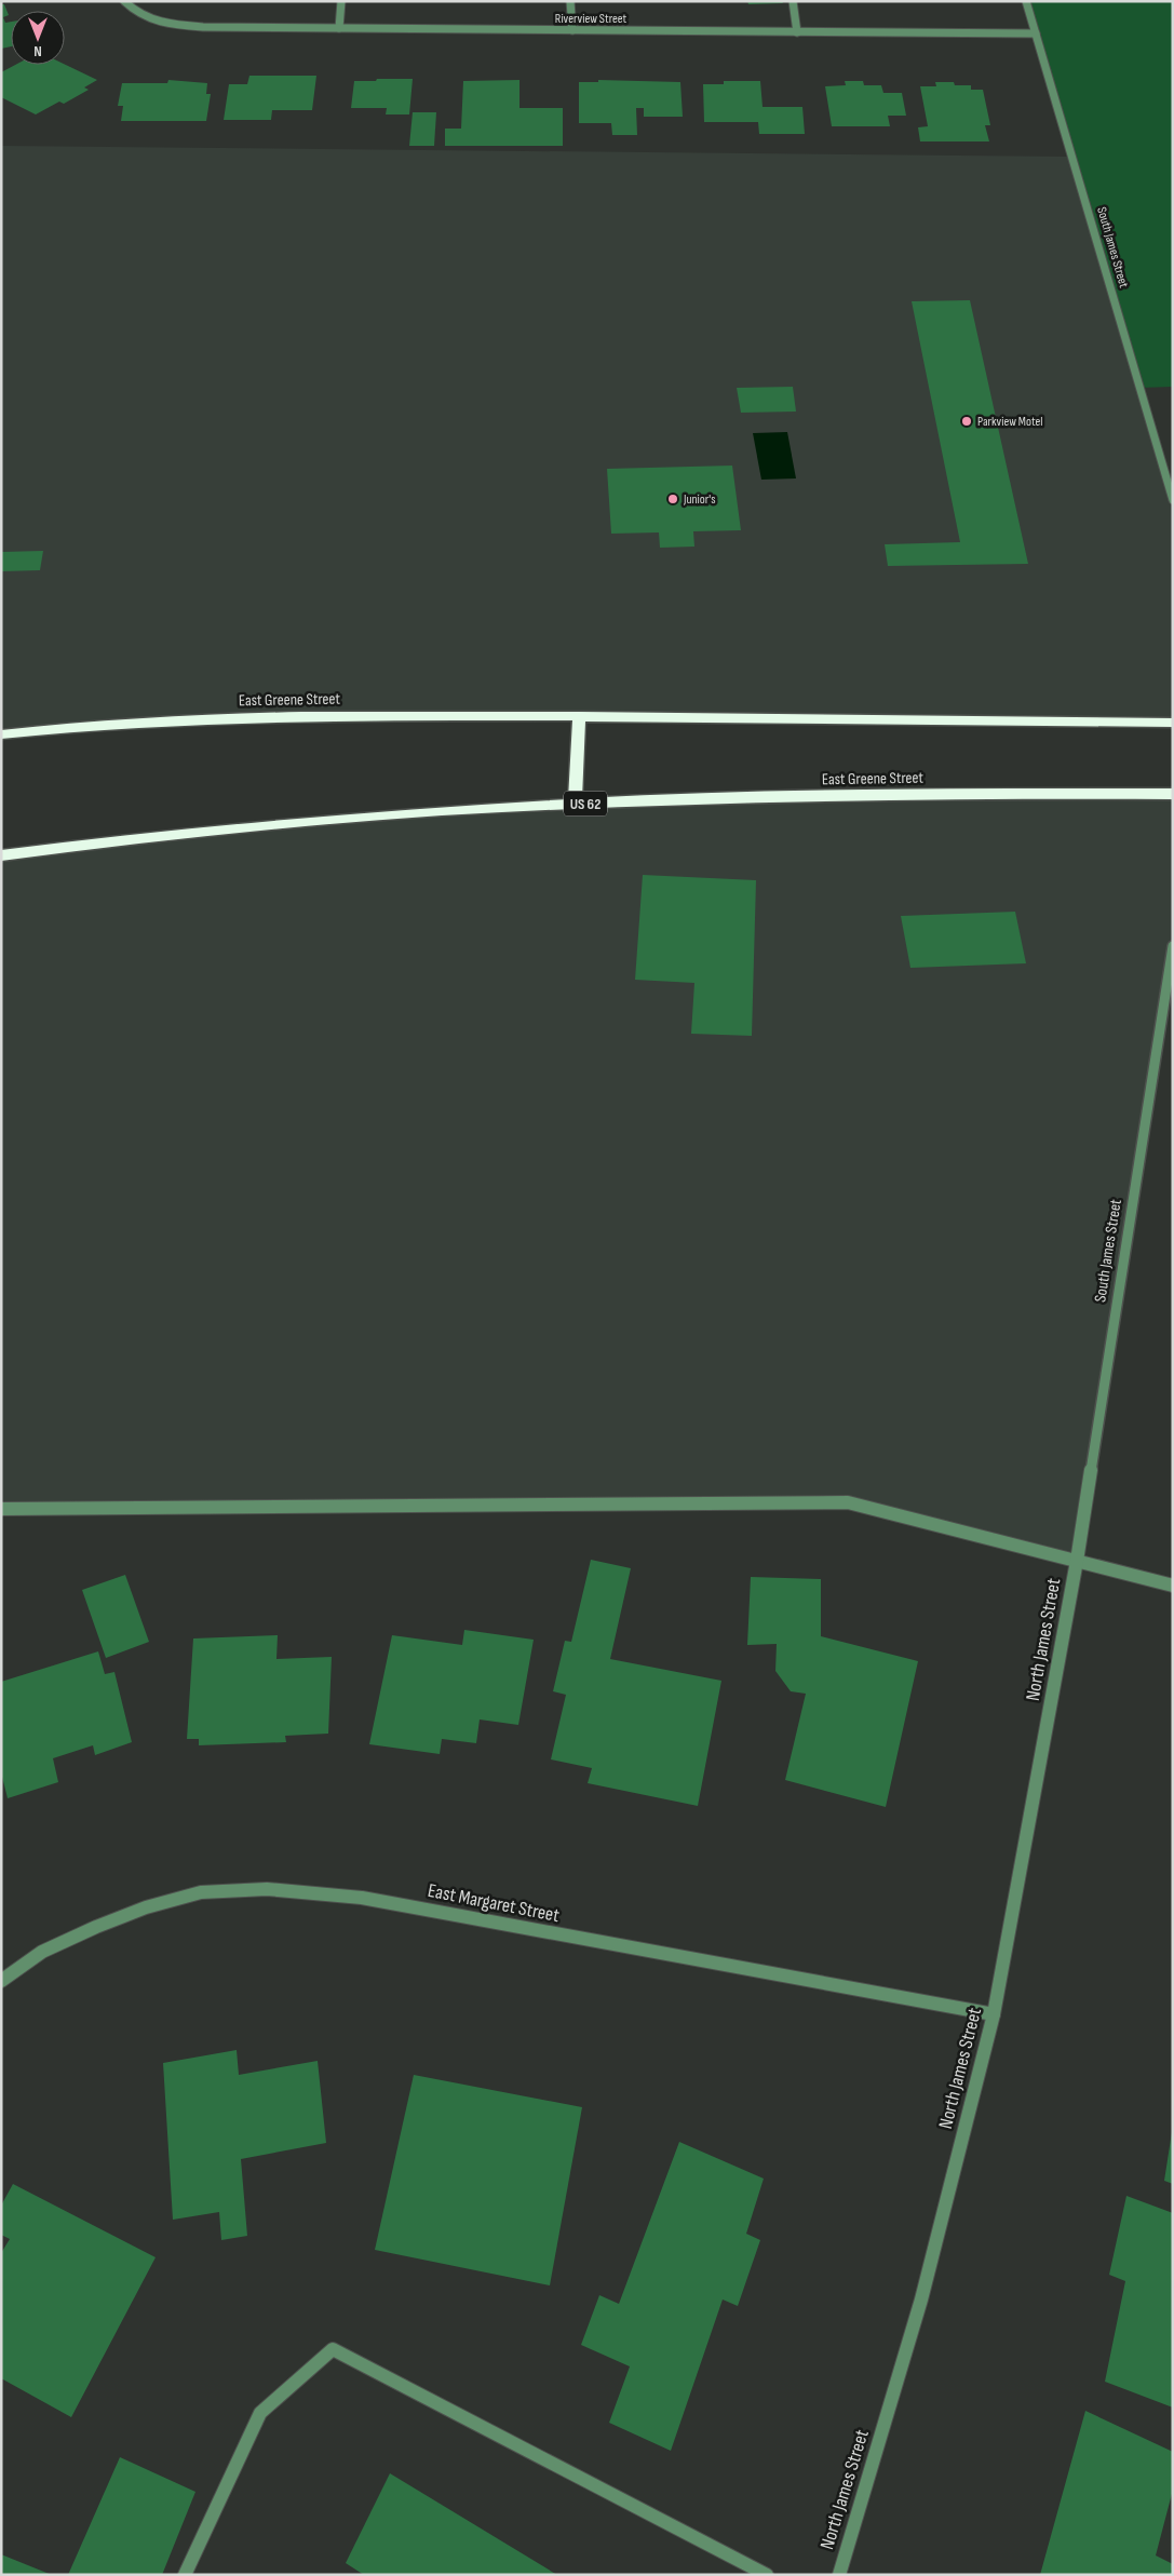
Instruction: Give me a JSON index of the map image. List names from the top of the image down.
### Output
{
  "streets": {
    "highway": ["East Greene Street", "US 62"],
    "street": [
      "Riverview Street",
      "South James Street",
      "North James Street",
      "East Margaret Street"
    ]
  },
  "crossings": [
    ["Riverview Street", "South James Street"],
    ["South James Street", "North James Street"],
    ["North James Street", "East Margaret Street"]
  ],
  "places": ["Parkview Motel", "Junior's"],
  "north": "bottom"
}
